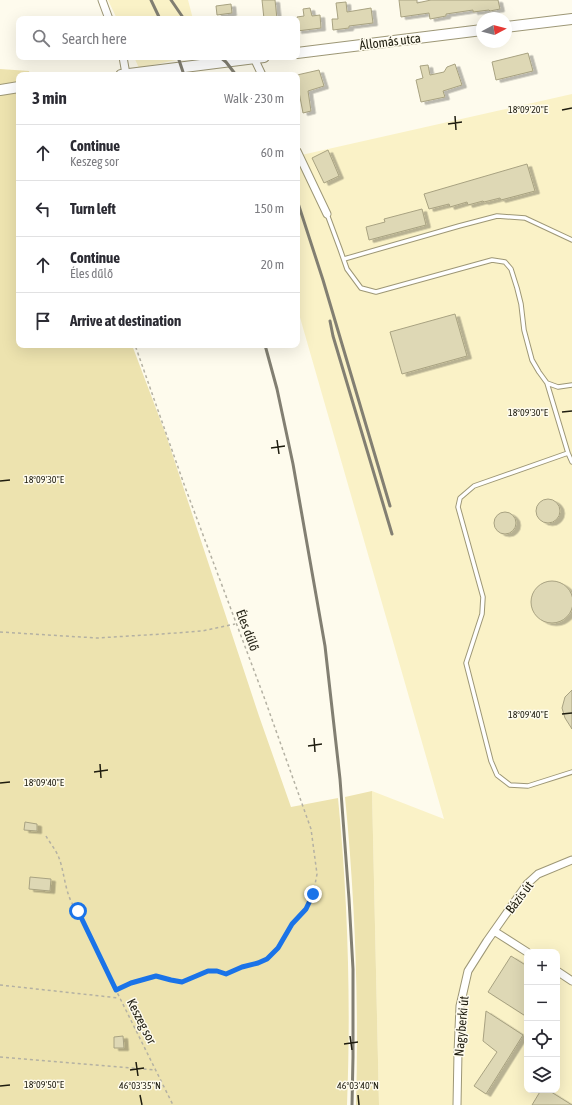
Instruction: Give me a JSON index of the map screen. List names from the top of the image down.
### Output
{
  "streets": {
    "main road": ["Állomás utca"],
    "street": ["Bázis út", "Nagyberki út"],
    "path": ["Éles dűlő", "Keszeg sor"]
  },
  "crossings": [
    ["Éles dűlő", "Keszeg sor"],
    ["Bázis út", "Nagyberki út"]
  ],
  "north": "right",
  "page": {
    "search": "Search here",
    "heading": ["3 min", "Walk · 230 m"],
    "list": [
      ["Continue", "Keszeg sor", "60 m"],
      ["Turn left", "150 m"],
      ["Continue", "Éles dűlő", "20 m"],
      "Arrive at destination"
    ],
    "map_buttons": ["+", "−"]
  },
  "coordinates": [
    "18°09'20\"E",
    "18°09'30\"E",
    "18°09'40\"E",
    "18°09'50\"E",
    "46°03'35\"N",
    "46°03'40\"N"
  ]
}
